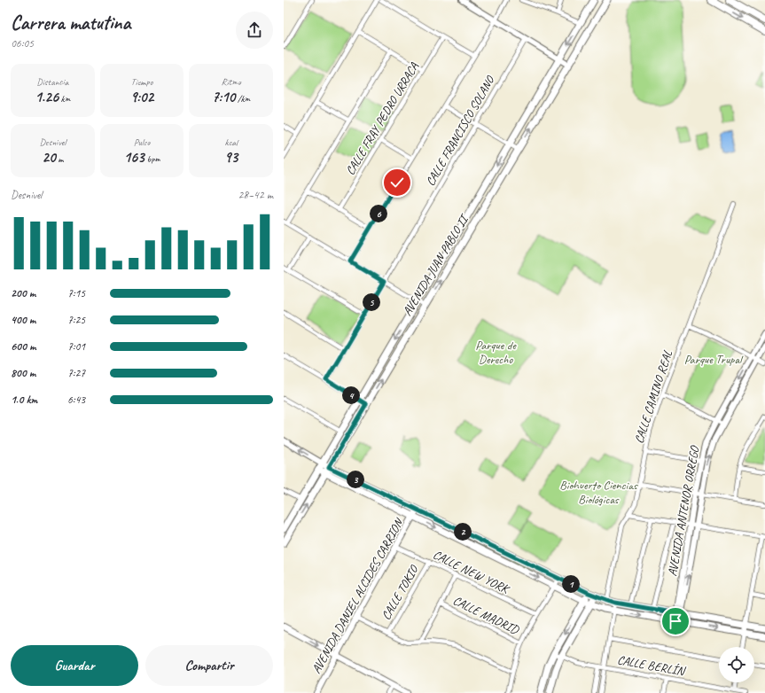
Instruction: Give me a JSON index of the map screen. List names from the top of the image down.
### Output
{
  "streets": {
    "main road": ["AVENIDA JUAN PABLO II"],
    "street": [
      "CALLE FRAY PEDRO URRACA",
      "CALLE FRANCISCO SOLANO",
      "CALLE CAMINO REAL",
      "AVENIDA ANTENOR ORREGO",
      "CALLE NEW YORK",
      "CALLE TOKIO",
      "AVENIDA DANIEL ALCIDES CARRION",
      "CALLE MADRID",
      "CALLE BERLÍN"
    ]
  },
  "crossings": [
    ["CALLE NEW YORK", "CALLE TOKIO"],
    ["CALLE NEW YORK", "AVENIDA DANIEL ALCIDES CARRION"]
  ],
  "parks": ["Parque de Derecho", "Parque Trupal", "Biohuerto Ciencias Biológicas"],
  "page": {
    "heading": ["Carrera matutina", "06:05"],
    "stats": [
      ["Distancia", "1.26 km"],
      ["Tiempo", "9:02"],
      ["Ritmo", "7:10 /km"],
      ["Desnivel", "20 m"],
      ["Pulso", "163 bpm"],
      ["kcal", "93"]
    ],
    "chart": ["Desnivel", "28–42 m"],
    "pins": [
      "6",
      "5",
      "4",
      "3",
      "2",
      "1"
    ],
    "list": [
      {
        "name": "200 m",
        "note": "7:15"
      },
      {
        "name": "400 m",
        "note": "7:25"
      },
      {
        "name": "600 m",
        "note": "7:01"
      },
      {
        "name": "800 m",
        "note": "7:27"
      },
      {
        "name": "1.0 km",
        "note": "6:43"
      }
    ],
    "buttons": ["Guardar", "Compartir"]
  }
}
